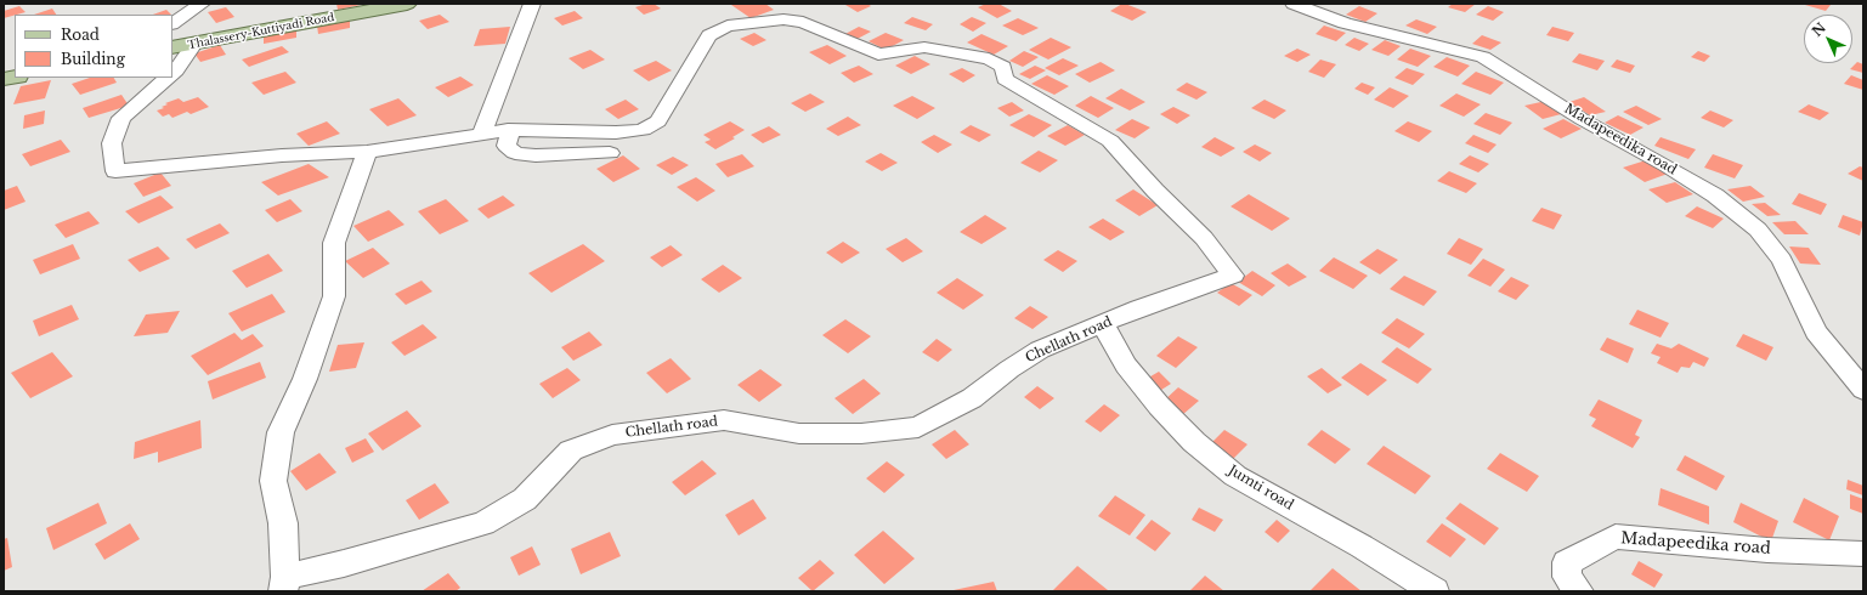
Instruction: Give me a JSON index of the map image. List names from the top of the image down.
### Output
{
  "streets": {
    "main road": ["Thalassery-Kuttiyadi Road"],
    "street": ["Madapeedika road", "Chellath road", "Jumti road"]
  },
  "crossings": [
    ["Chellath road", "Jumti road"]
  ],
  "legend": ["Road", "Building"],
  "north": "top left"
}
